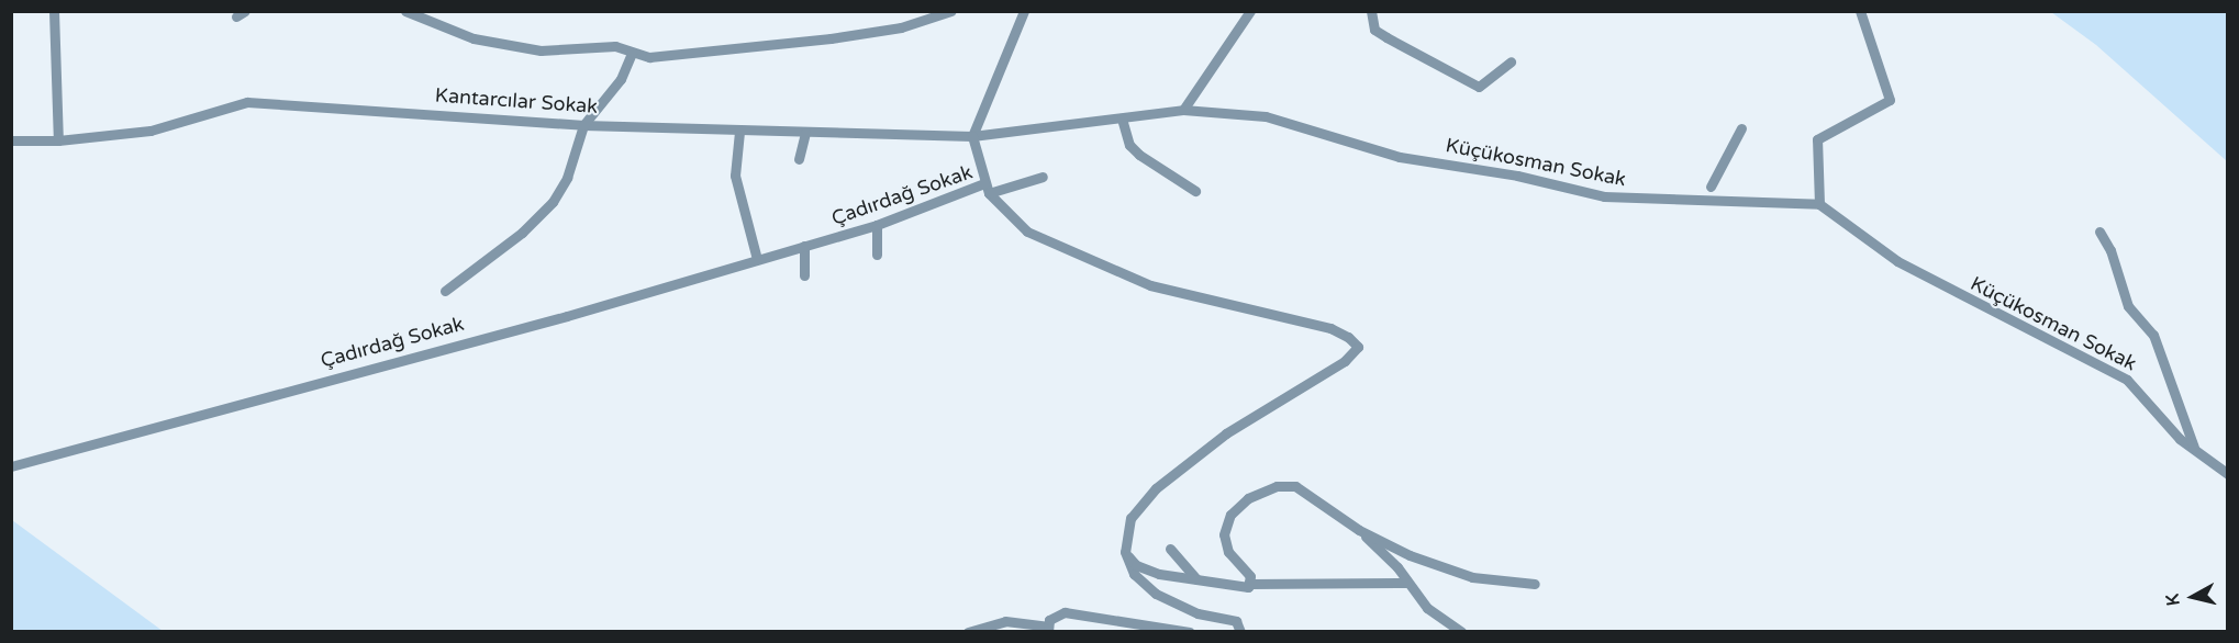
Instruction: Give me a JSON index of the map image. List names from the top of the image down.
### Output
{
  "streets": {
    "street": ["Kantarcılar Sokak", "Küçükosman Sokak", "Çadırdağ Sokak"]
  },
  "crossings": [
    ["Kantarcılar Sokak", "Küçükosman Sokak"]
  ],
  "north": "left"
}
